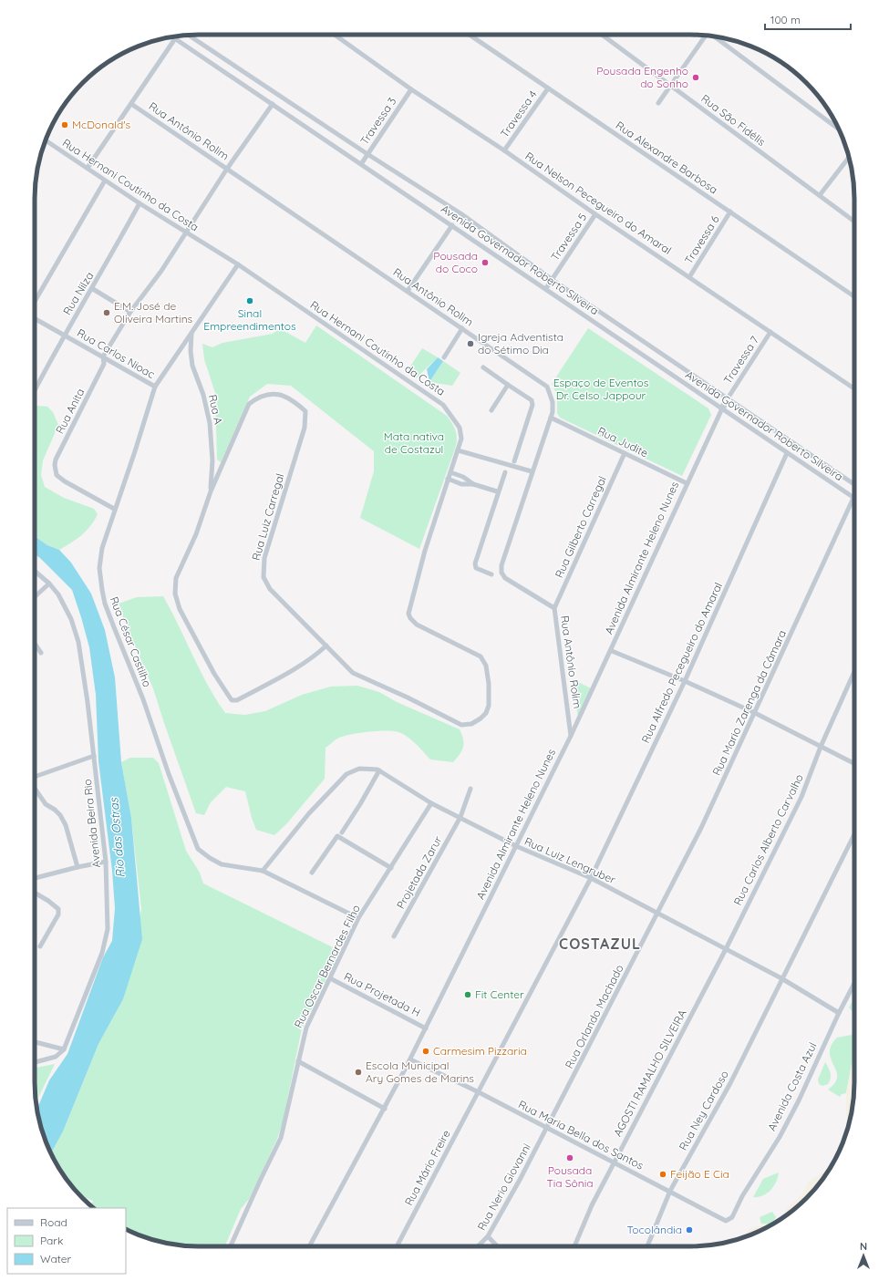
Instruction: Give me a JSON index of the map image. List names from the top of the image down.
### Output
{
  "streets": {
    "street": [
      "Travessa 4",
      "Rua São Fidélis",
      "Travessa 3",
      "Rua Antônio Rolim",
      "Rua Alexandre Barbosa",
      "Rua Hernani Coutinho da Costa",
      "Rua Nelson Pecegueiro do Amaral",
      "Travessa 5",
      "Travessa 6",
      "Avenida Governador Roberto Silveira",
      "Rua Nilza",
      "Rua Carlos Nioac",
      "Travessa 7",
      "Rua A",
      "Rua Anita",
      "Rua Judite",
      "Rua Luiz Carregal",
      "Rua Gilberto Carregal",
      "Avenida Almirante Heleno Nunes",
      "Rua César Castilho",
      "Rua Alfredo Pecegueiro do Amaral",
      "Rua Mario Zarenga da Câmara",
      "Avenida Beira Rio",
      "Rua Carlos Alberto Carvalho",
      "Rua Luiz Lengruber",
      "Projetada Zarur",
      "Rua Oscar Bernardes Filho",
      "Rua Projetada H",
      "Rua Orlando Machado",
      "AGOSTI RAMALHO SILVEIRA",
      "Avenida Costa Azul",
      "Rua Ney Cardoso",
      "Rua Maria Bella dos Santos",
      "Rua Mário Freire",
      "Rua Nerio Giovanni"
    ]
  },
  "crossings": [
    ["Travessa 4", "Rua Alexandre Barbosa"],
    ["Travessa 4", "Rua Nelson Pecegueiro do Amaral"],
    ["Travessa 3", "Rua Nelson Pecegueiro do Amaral"],
    ["Travessa 3", "Avenida Governador Roberto Silveira"],
    ["Rua Antônio Rolim", "Rua Anita"],
    ["Rua Antônio Rolim", "Rua Judite"],
    ["Rua Antônio Rolim", "Rua Gilberto Carregal"],
    ["Rua Antônio Rolim", "Avenida Almirante Heleno Nunes"],
    ["Rua Alexandre Barbosa", "Travessa 6"],
    ["Rua Hernani Coutinho da Costa", "Rua Nilza"],
    ["Rua Hernani Coutinho da Costa", "Rua Anita"],
    ["Rua Hernani Coutinho da Costa", "Rua Luiz Carregal"],
    ["Rua Hernani Coutinho da Costa", "Rua César Castilho"],
    ["Rua Nelson Pecegueiro do Amaral", "Travessa 5"],
    ["Rua Nelson Pecegueiro do Amaral", "Travessa 6"],
    ["Rua Nelson Pecegueiro do Amaral", "Travessa 7"],
    ["Travessa 5", "Avenida Governador Roberto Silveira"],
    ["Avenida Governador Roberto Silveira", "Travessa 7"],
    ["Avenida Governador Roberto Silveira", "Rua Anita"],
    ["Avenida Governador Roberto Silveira", "Avenida Almirante Heleno Nunes"],
    ["Avenida Governador Roberto Silveira", "Rua Alfredo Pecegueiro do Amaral"],
    ["Avenida Governador Roberto Silveira", "Rua Mario Zarenga da Câmara"],
    ["Rua Nilza", "Rua Carlos Nioac"],
    ["Rua Carlos Nioac", "Rua Anita"],
    ["Rua Carlos Nioac", "Rua César Castilho"],
    ["Travessa 7", "Avenida Almirante Heleno Nunes"],
    ["Rua A", "Rua Luiz Carregal"],
    ["Rua A", "Rua César Castilho"],
    ["Rua Anita", "Rua César Castilho"],
    ["Rua Judite", "Rua Gilberto Carregal"],
    ["Rua Judite", "Avenida Almirante Heleno Nunes"],
    ["Avenida Almirante Heleno Nunes", "Rua Luiz Lengruber"],
    ["Avenida Almirante Heleno Nunes", "Rua Projetada H"],
    ["Avenida Almirante Heleno Nunes", "Rua Maria Bella dos Santos"],
    ["Rua César Castilho", "Rua Luiz Lengruber"],
    ["Rua César Castilho", "Rua Oscar Bernardes Filho"],
    ["Rua Alfredo Pecegueiro do Amaral", "Rua Luiz Lengruber"],
    ["Rua Alfredo Pecegueiro do Amaral", "Rua Maria Bella dos Santos"],
    ["Rua Alfredo Pecegueiro do Amaral", "Rua Mário Freire"],
    ["Rua Mario Zarenga da Câmara", "Rua Luiz Lengruber"],
    ["Rua Mario Zarenga da Câmara", "Rua Orlando Machado"],
    ["Rua Carlos Alberto Carvalho", "Rua Luiz Lengruber"],
    ["Rua Carlos Alberto Carvalho", "AGOSTI RAMALHO SILVEIRA"],
    ["Rua Luiz Lengruber", "Projetada Zarur"],
    ["Rua Luiz Lengruber", "Rua Oscar Bernardes Filho"],
    ["Rua Luiz Lengruber", "Rua Orlando Machado"],
    ["Rua Luiz Lengruber", "AGOSTI RAMALHO SILVEIRA"],
    ["Rua Luiz Lengruber", "Avenida Costa Azul"],
    ["Rua Luiz Lengruber", "Rua Ney Cardoso"],
    ["Rua Oscar Bernardes Filho", "Rua Projetada H"],
    ["Rua Orlando Machado", "Rua Maria Bella dos Santos"],
    ["Rua Orlando Machado", "Rua Nerio Giovanni"],
    ["AGOSTI RAMALHO SILVEIRA", "Rua Maria Bella dos Santos"],
    ["Avenida Costa Azul", "Rua Maria Bella dos Santos"],
    ["Rua Ney Cardoso", "Rua Maria Bella dos Santos"],
    ["Rua Maria Bella dos Santos", "Rua Mário Freire"],
    ["Rua Maria Bella dos Santos", "Rua Nerio Giovanni"]
  ],
  "districts": ["COSTAZUL"],
  "water": ["Rio das Ostras"],
  "parks": ["Espaço de Eventos Dr. Celso Jappour", "Mata nativa de Costazul"],
  "places": [
    "Pousada Engenho do Sonho",
    "McDonald's",
    "Pousada do Coco",
    "Sinal Empreendimentos",
    "E.M. José de Oliveira Martins",
    "Igreja Adventista do Sétimo Dia",
    "Fit Center",
    "Carmesim Pizzaria",
    "Escola Municipal Ary Gomes de Marins",
    "Pousada Tia Sônia",
    "Feijão E Cia",
    "Tocolândia"
  ],
  "legend": ["Road", "Park", "Water"],
  "scale_bar": "100 m",
  "north": "top"
}
